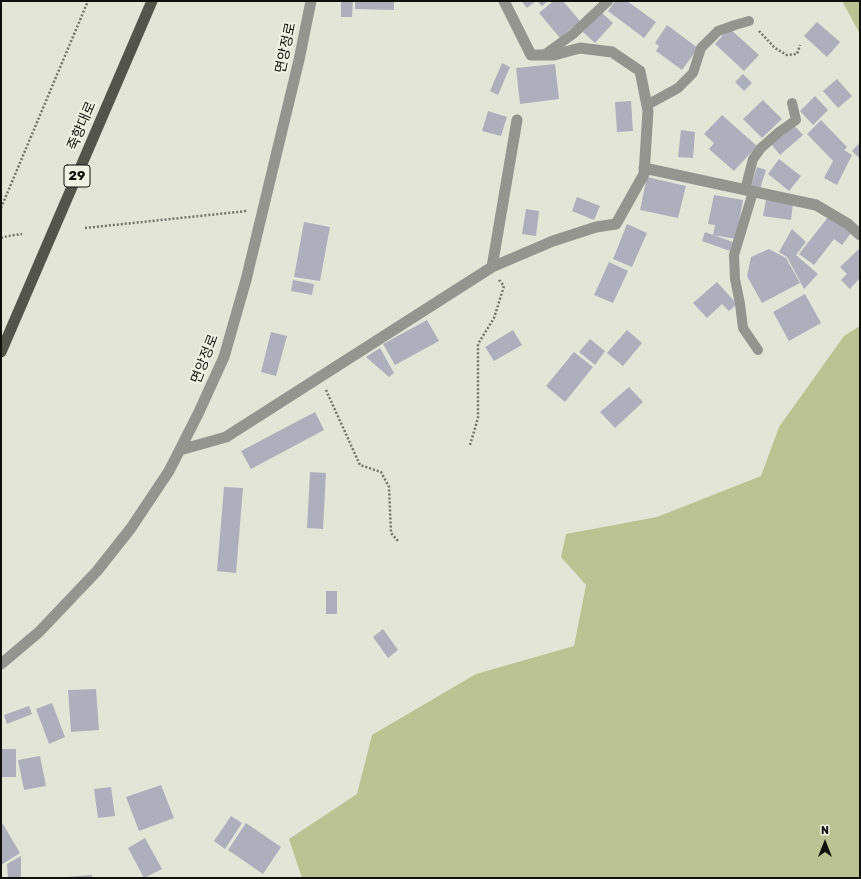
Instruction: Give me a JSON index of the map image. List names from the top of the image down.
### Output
{
  "streets": {
    "main road": ["죽향대로", "29"],
    "street": ["면앙정로"]
  },
  "north": "top"
}
